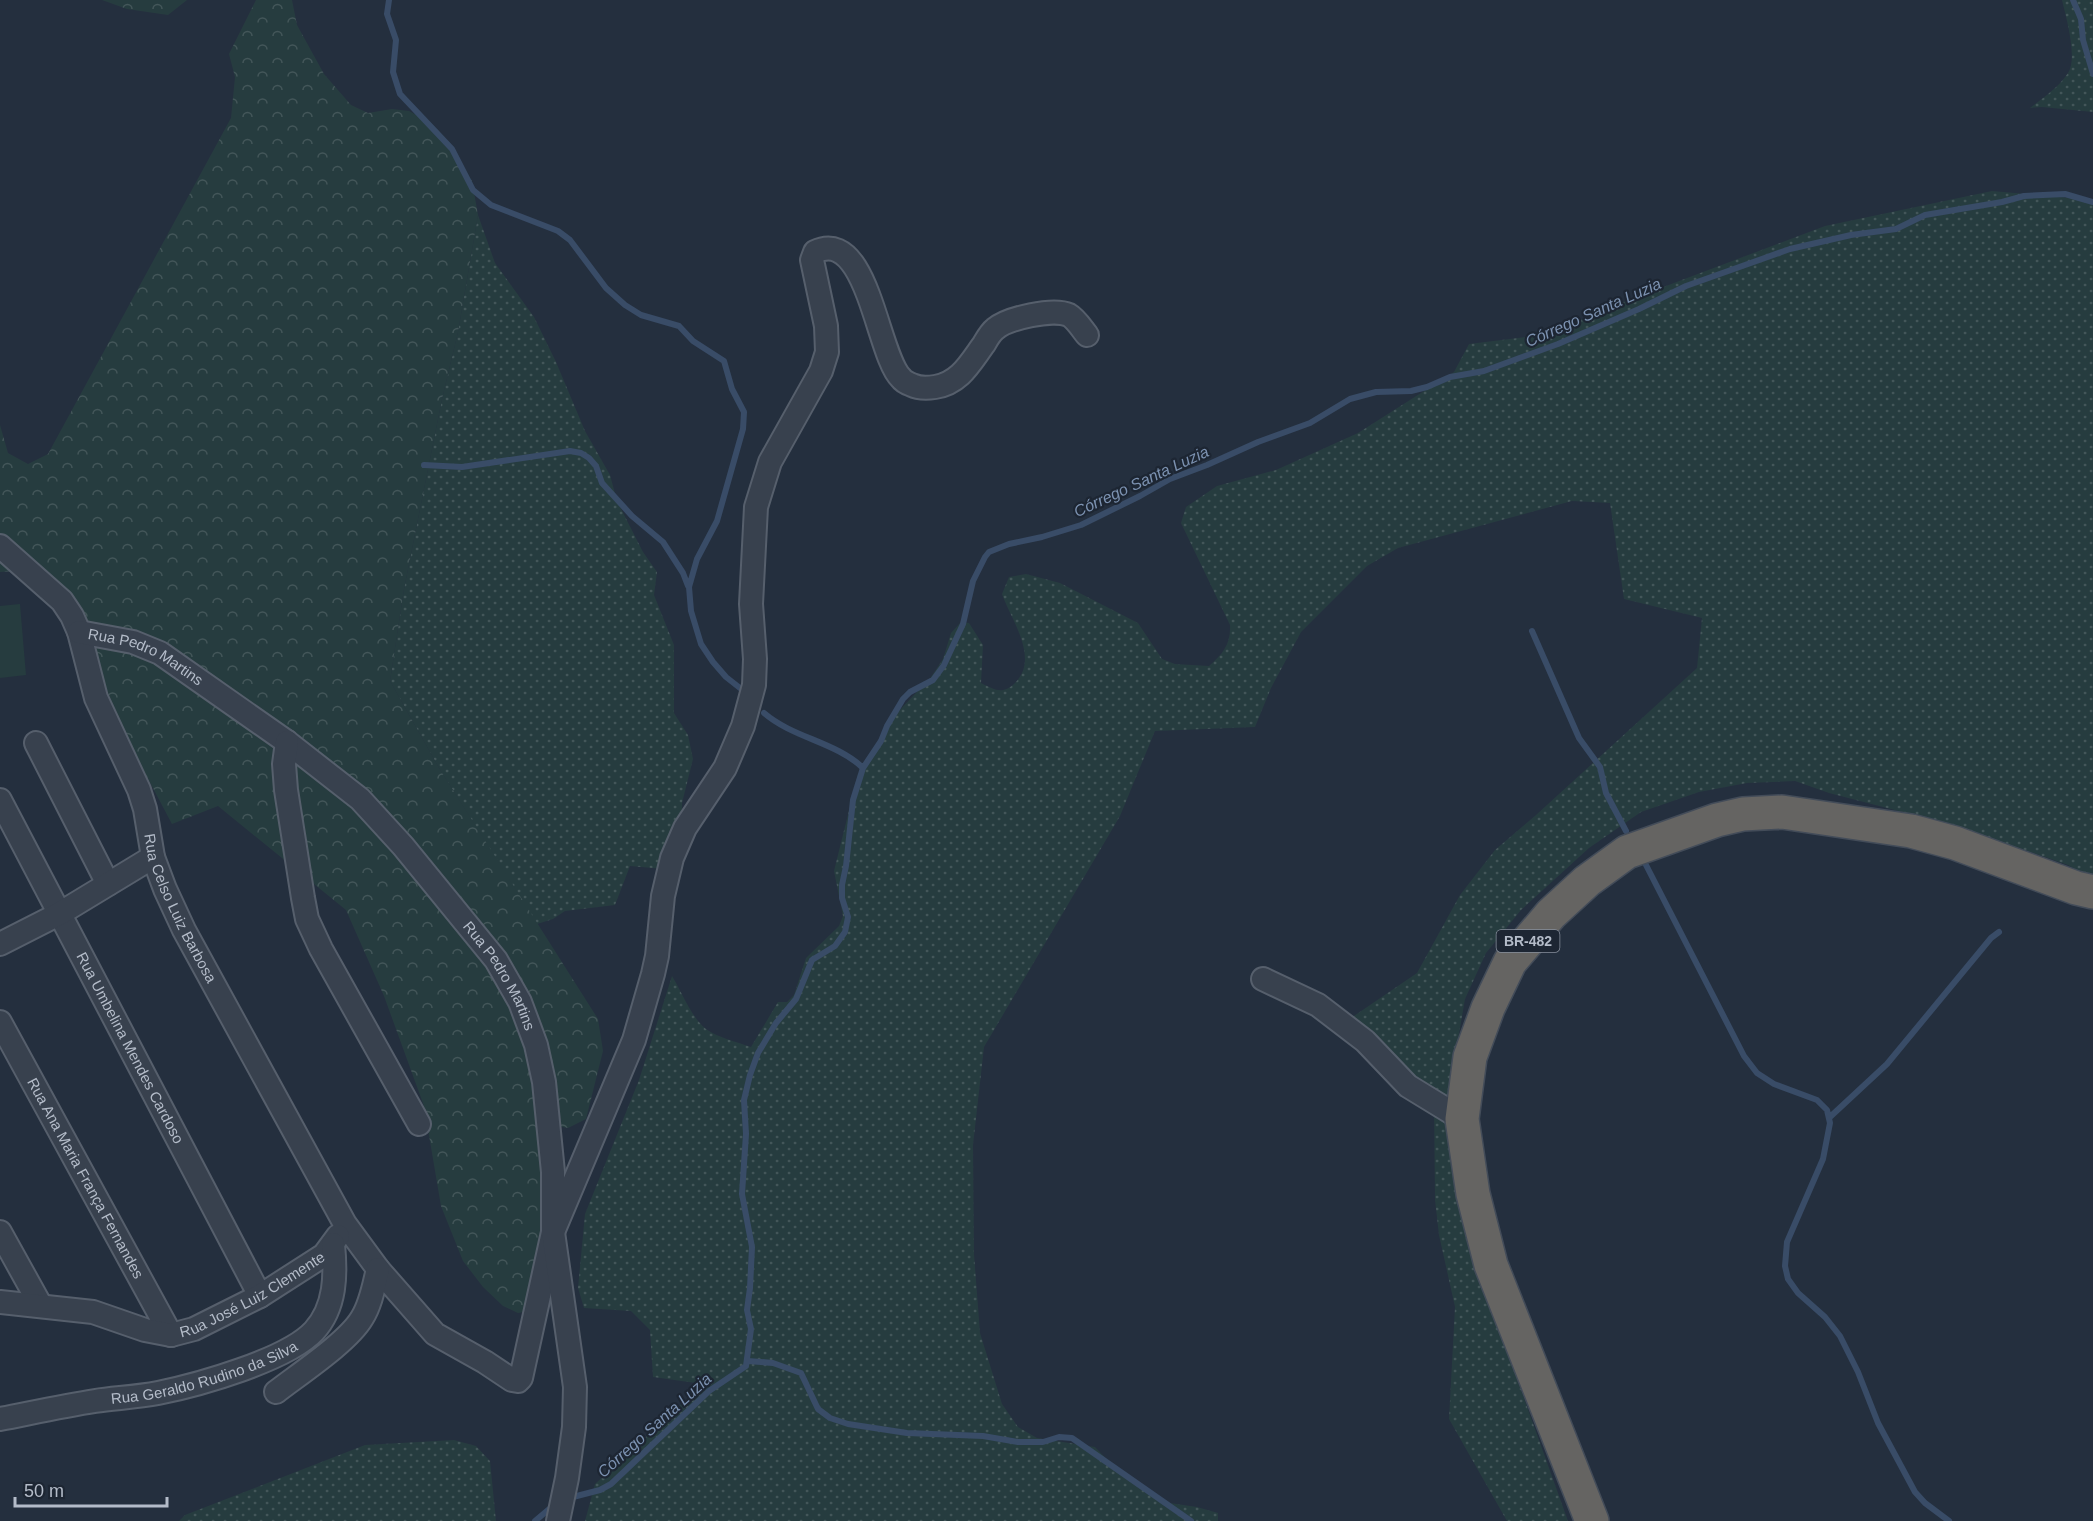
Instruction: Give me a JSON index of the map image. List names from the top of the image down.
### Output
{
  "streets": {
    "highway": ["BR-482"],
    "street": [
      "Rua Pedro Martins",
      "Rua Celso Luiz Barbosa",
      "Rua Umbelina Mendes Cardoso",
      "Rua Ana Maria França Fernandes",
      "Rua José Luiz Clemente",
      "Rua Geraldo Rudino da Silva"
    ]
  },
  "crossings": [
    ["Rua Pedro Martins", "Rua Celso Luiz Barbosa"],
    ["Rua Celso Luiz Barbosa", "Rua José Luiz Clemente"],
    ["Rua Umbelina Mendes Cardoso", "Rua José Luiz Clemente"],
    ["Rua Ana Maria França Fernandes", "Rua José Luiz Clemente"],
    ["Rua José Luiz Clemente", "Rua Geraldo Rudino da Silva"]
  ],
  "water": ["Córrego Santa Luzia"],
  "scale_bar": "50 m"
}
